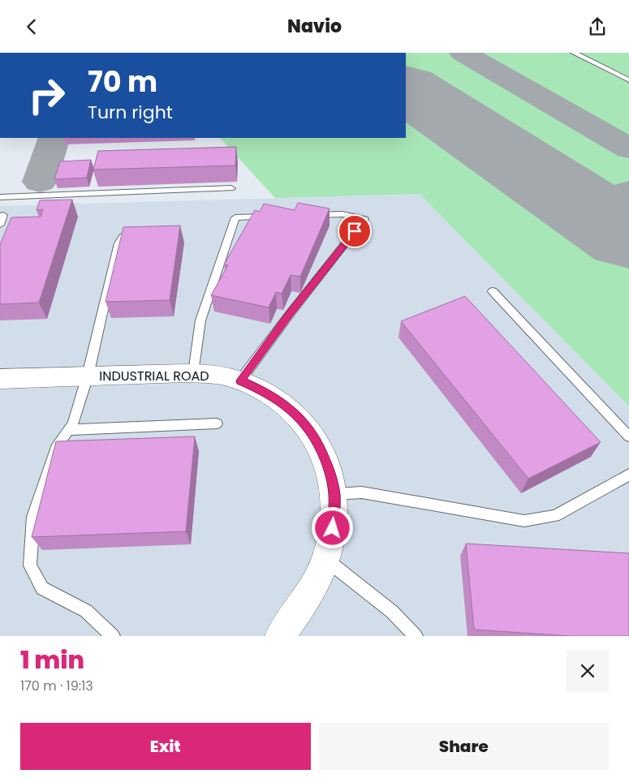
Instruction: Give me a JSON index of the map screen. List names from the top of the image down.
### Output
{
  "streets": {
    "street": ["INDUSTRIAL ROAD"]
  },
  "page": {
    "header": "Navio",
    "turn": ["70 m", "Turn right"],
    "heading": ["1 min", "170 m · 19:13"],
    "buttons": ["Exit", "Share"]
  }
}
